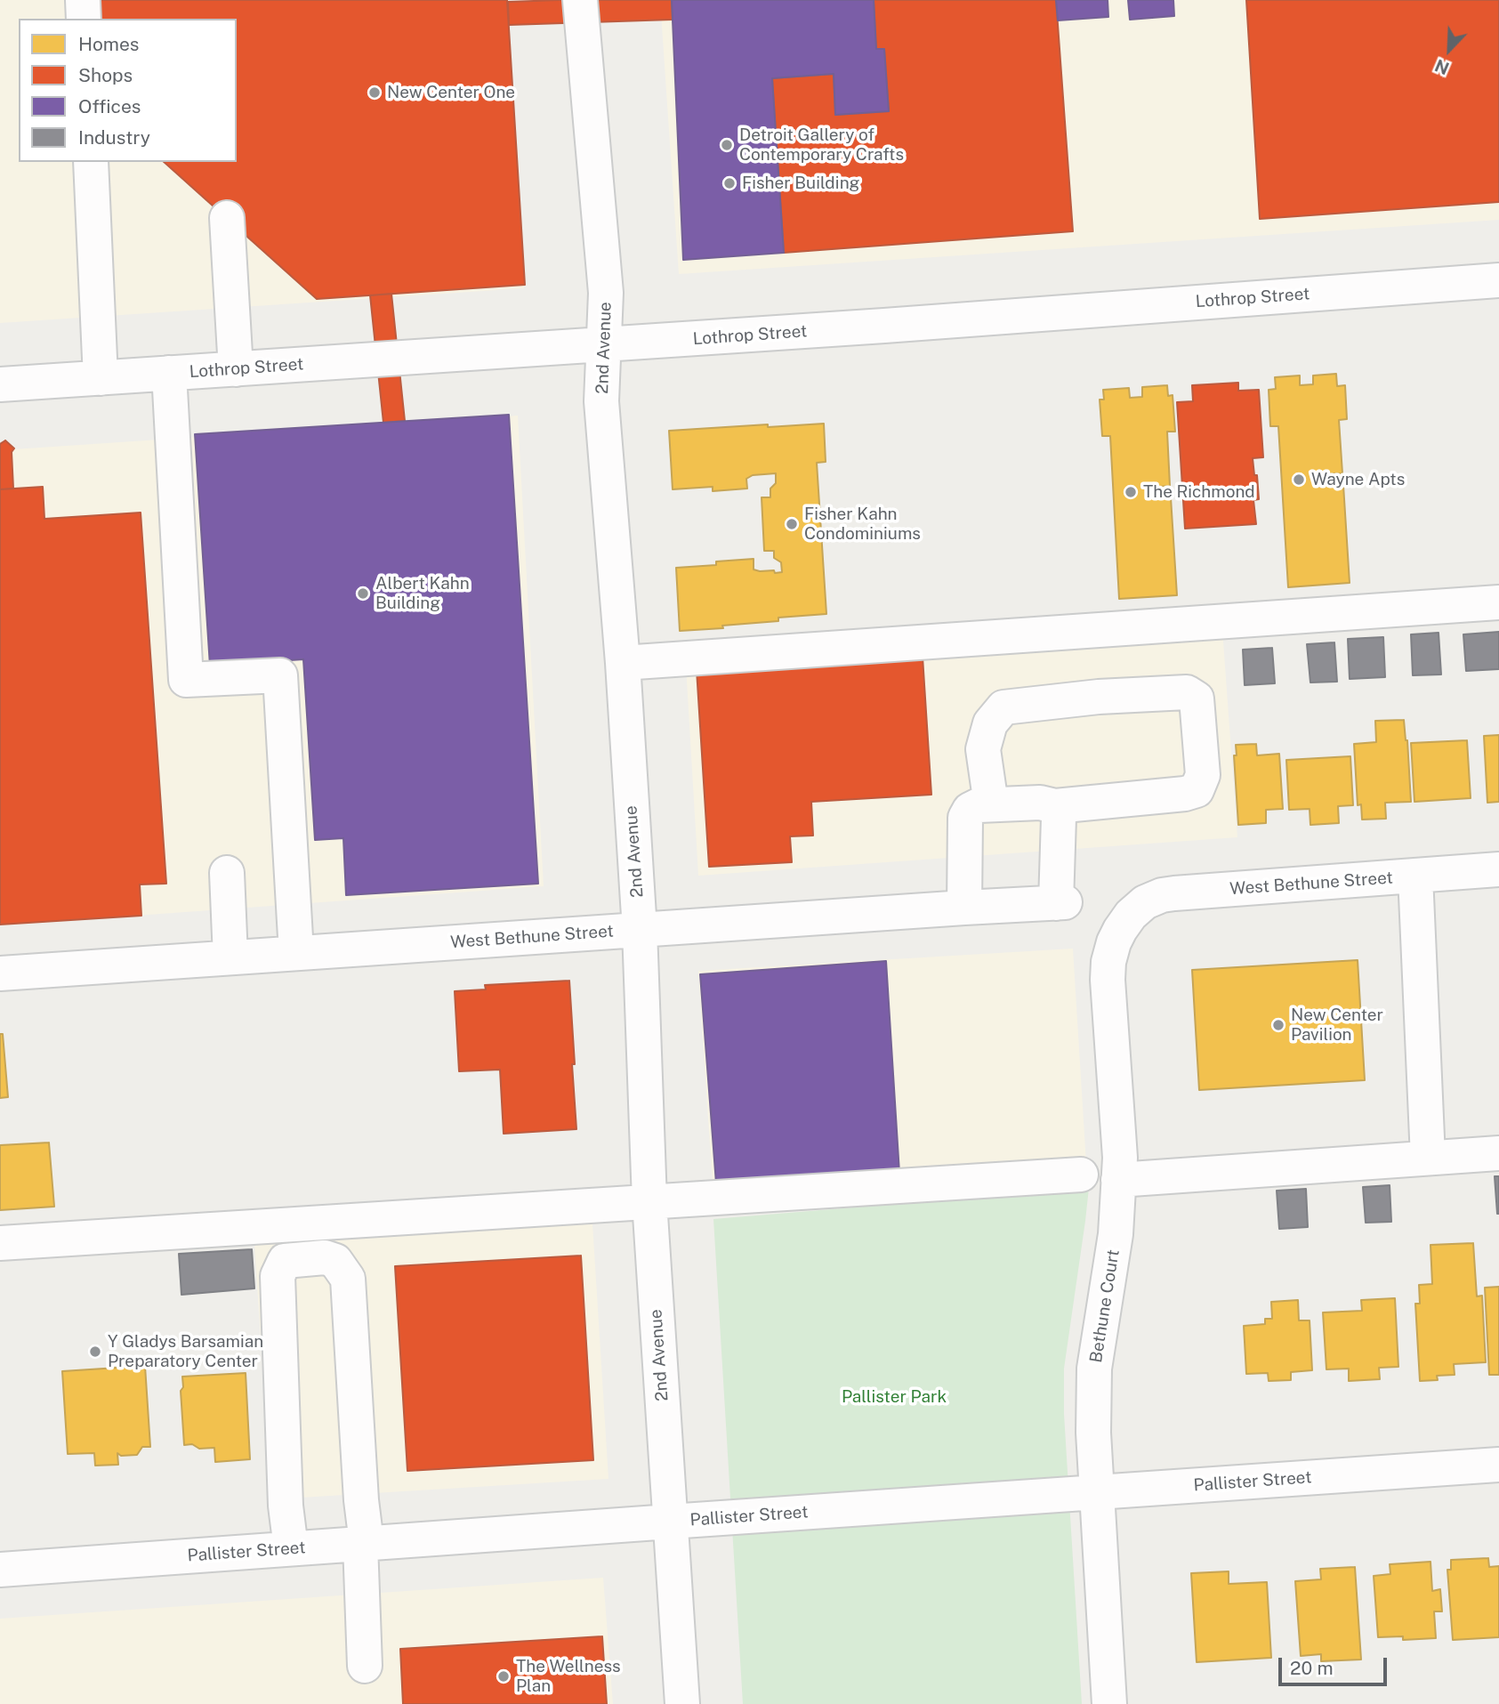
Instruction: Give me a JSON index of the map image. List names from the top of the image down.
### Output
{
  "streets": {
    "street": [
      "Lothrop Street",
      "2nd Avenue",
      "West Bethune Street",
      "Bethune Court",
      "Pallister Street"
    ]
  },
  "crossings": [
    ["Lothrop Street", "2nd Avenue"],
    ["2nd Avenue", "West Bethune Street"],
    ["2nd Avenue", "Pallister Street"],
    ["West Bethune Street", "Bethune Court"],
    ["Bethune Court", "Pallister Street"]
  ],
  "parks": ["Pallister Park"],
  "places": [
    "New Center One",
    "Detroit Gallery of Contemporary Crafts",
    "Fisher Building",
    "Wayne Apts",
    "The Richmond",
    "Fisher Kahn Condominiums",
    "Albert Kahn Building",
    "New Center Pavilion",
    "Y Gladys Barsamian Preparatory Center",
    "The Wellness Plan"
  ],
  "legend": [
    "Homes",
    "Shops",
    "Offices",
    "Industry"
  ],
  "scale_bar": "20 m",
  "north": "bottom left"
}
